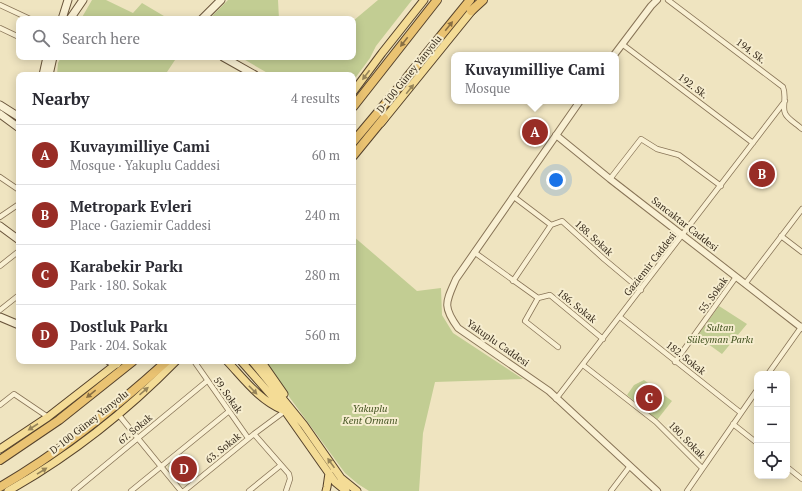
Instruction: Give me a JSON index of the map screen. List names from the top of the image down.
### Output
{
  "streets": {
    "main road": ["D-100 Güney Yanyolu"],
    "street": [
      "194. Sk.",
      "192. Sk.",
      "Sancaktar Caddesi",
      "188. Sokak",
      "Gaziemir Caddesi",
      "55. Sokak",
      "186. Sokak",
      "Yakuplu Caddesi",
      "182. Sokak",
      "59. Sokak",
      "67. Sokak",
      "180. Sokak",
      "63. Sokak"
    ]
  },
  "crossings": [
    ["194. Sk.", "Gaziemir Caddesi"],
    ["192. Sk.", "Gaziemir Caddesi"],
    ["Sancaktar Caddesi", "Gaziemir Caddesi"],
    ["Sancaktar Caddesi", "55. Sokak"],
    ["Sancaktar Caddesi", "Yakuplu Caddesi"],
    ["188. Sokak", "Gaziemir Caddesi"],
    ["188. Sokak", "Yakuplu Caddesi"],
    ["Gaziemir Caddesi", "186. Sokak"],
    ["Gaziemir Caddesi", "Yakuplu Caddesi"],
    ["Gaziemir Caddesi", "182. Sokak"],
    ["Gaziemir Caddesi", "180. Sokak"],
    ["55. Sokak", "182. Sokak"],
    ["186. Sokak", "Yakuplu Caddesi"],
    ["59. Sokak", "67. Sokak"],
    ["59. Sokak", "63. Sokak"]
  ],
  "parks": ["Sultan Süleyman Parkı", "Yakuplu Kent Ormanı"],
  "page": {
    "search": "Search here",
    "popup": ["Kuvayımilliye Cami", "Mosque"],
    "heading": ["Nearby", "4 results"],
    "pins": [
      "A",
      "B",
      "C",
      "D"
    ],
    "list": [
      {
        "mark": "A",
        "name": "Kuvayımilliye Cami",
        "note": "Mosque · Yakuplu Caddesi",
        "value": "60 m"
      },
      {
        "mark": "B",
        "name": "Metropark Evleri",
        "note": "Place · Gaziemir Caddesi",
        "value": "240 m"
      },
      {
        "mark": "C",
        "name": "Karabekir Parkı",
        "note": "Park · 180. Sokak",
        "value": "280 m"
      },
      {
        "mark": "D",
        "name": "Dostluk Parkı",
        "note": "Park · 204. Sokak",
        "value": "560 m"
      }
    ],
    "map_buttons": ["+", "−"]
  }
}
